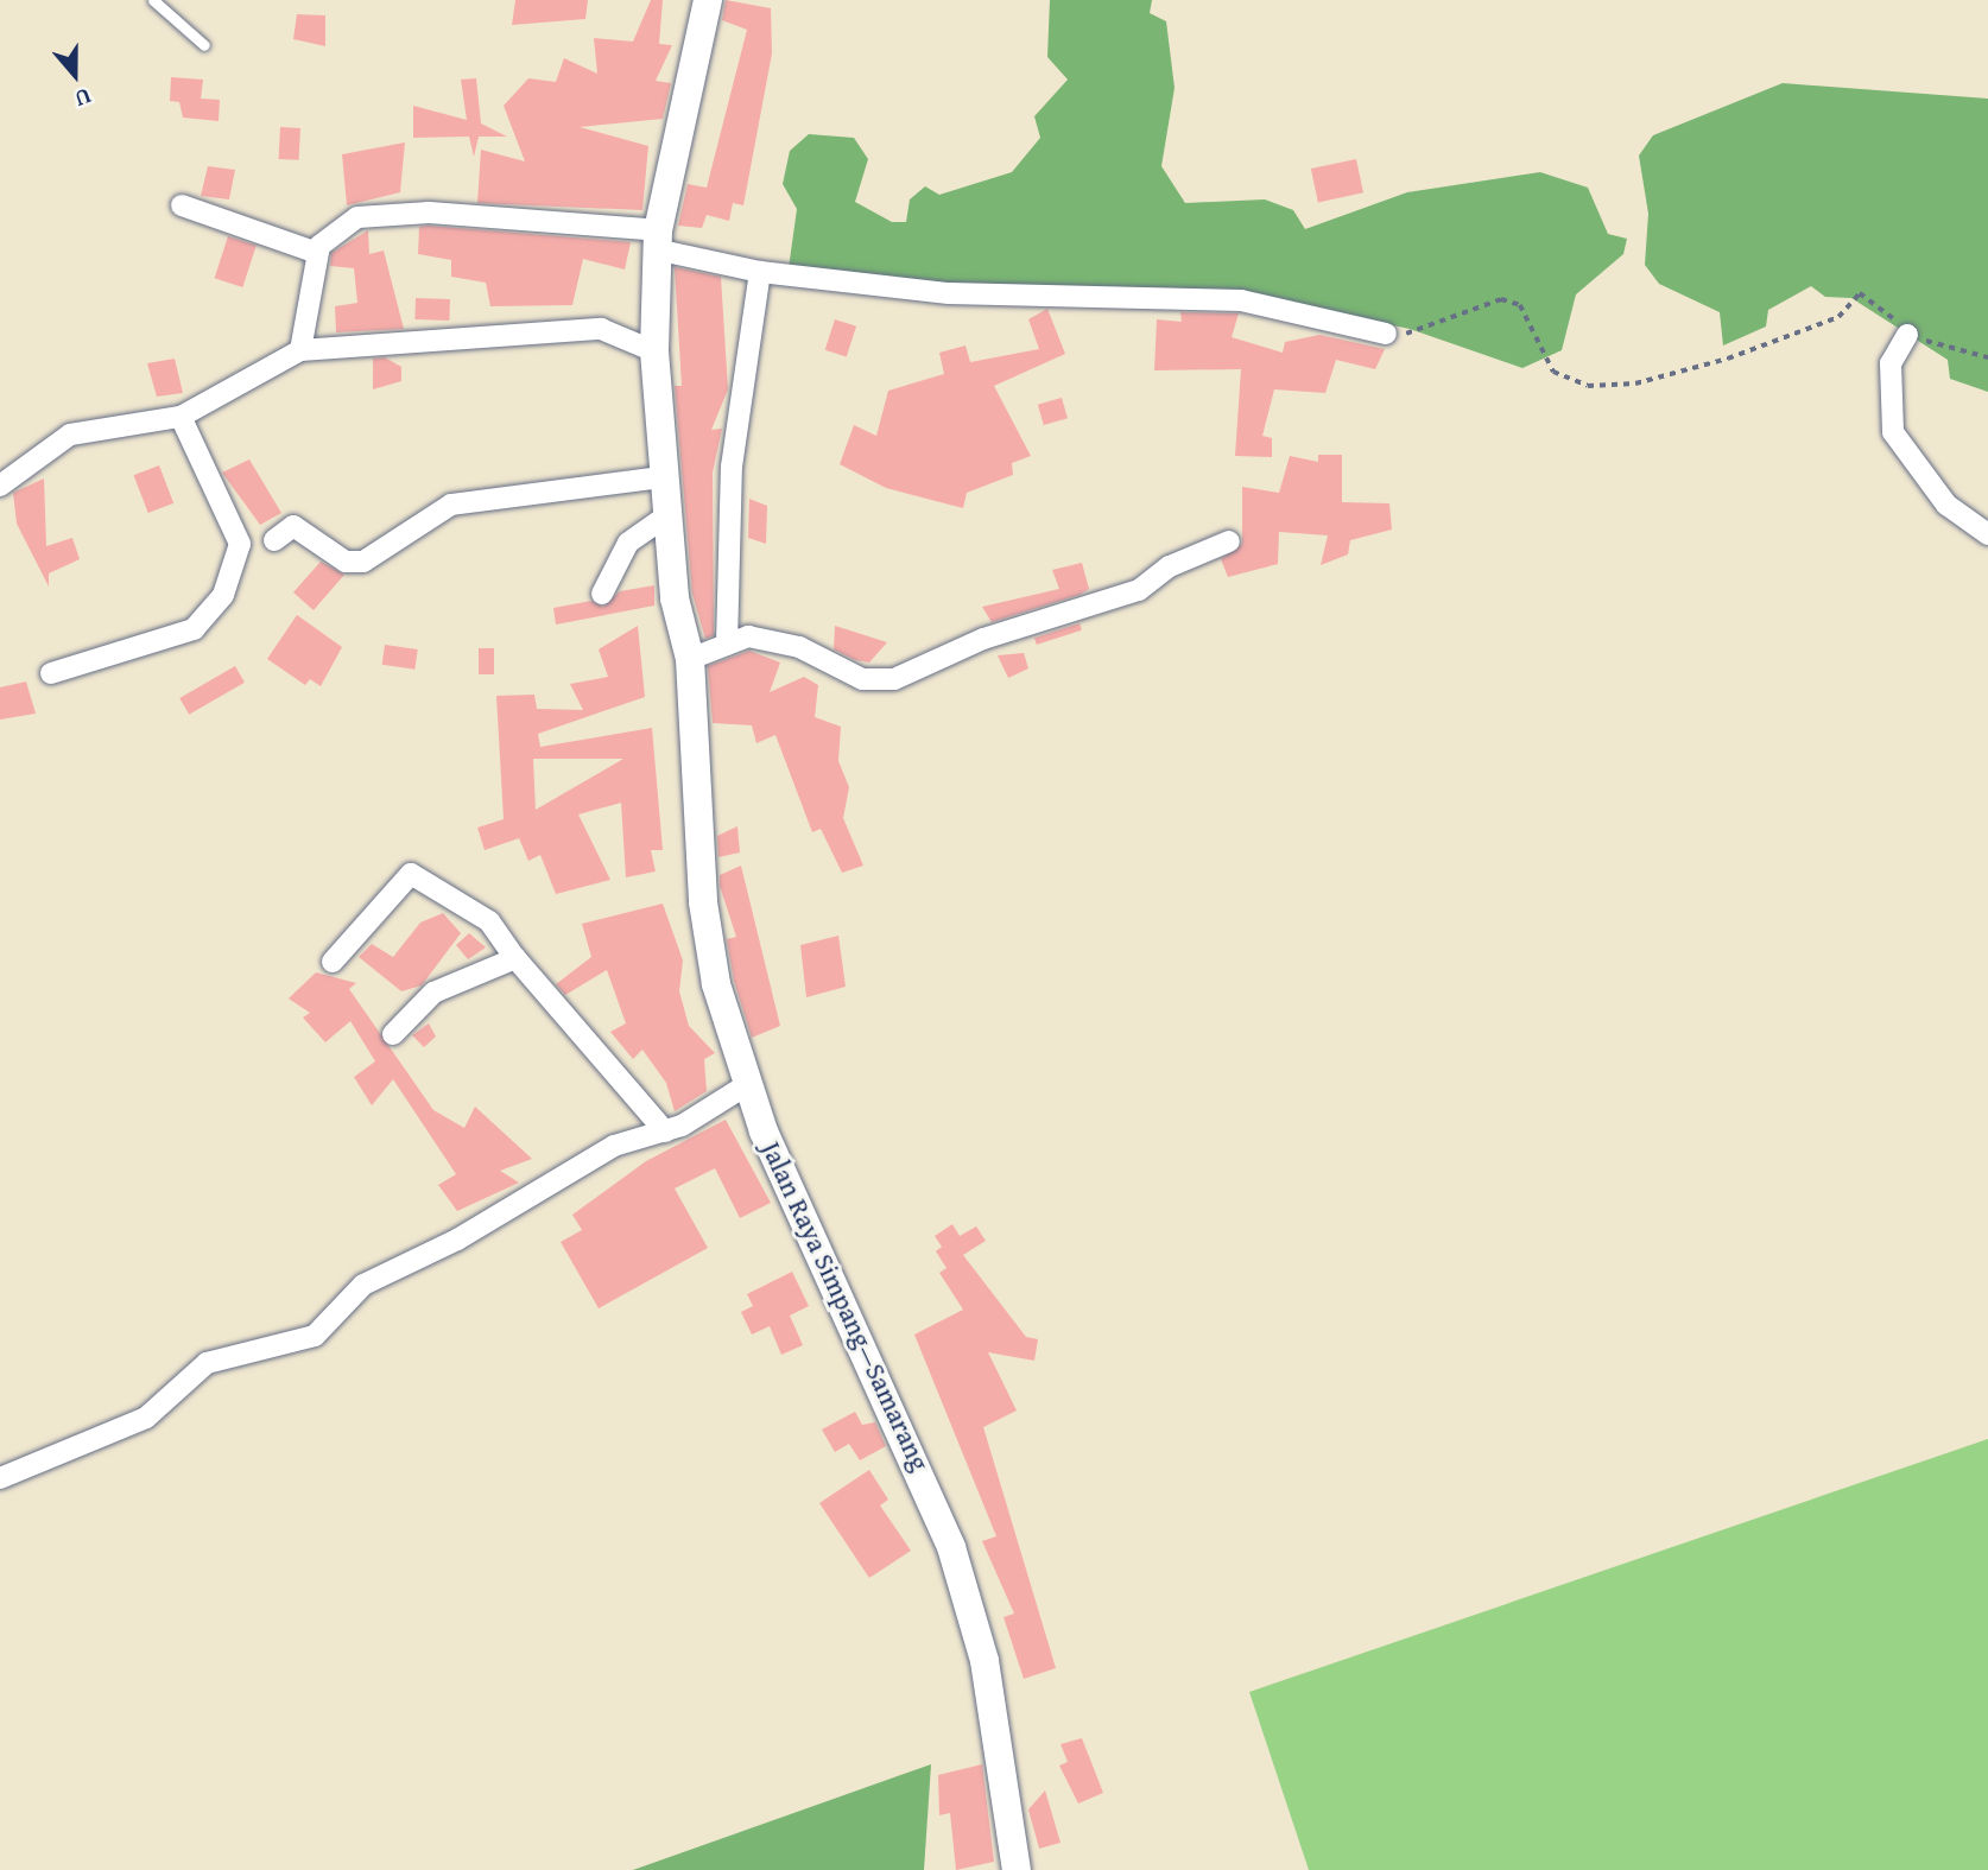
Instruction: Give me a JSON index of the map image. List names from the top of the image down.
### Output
{
  "streets": {
    "main road": ["Jalan Raya Simpang—Samarang"]
  },
  "north": "bottom"
}
